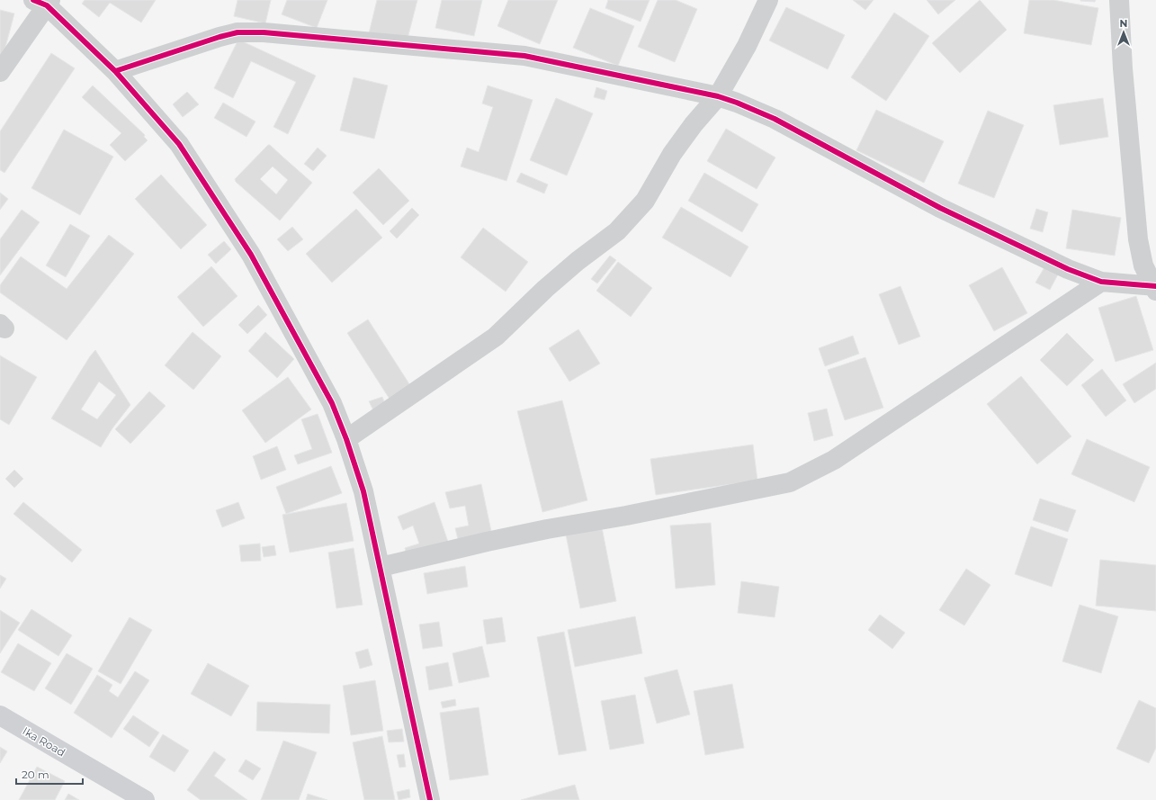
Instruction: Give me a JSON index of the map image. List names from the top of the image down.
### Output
{
  "streets": {
    "street": ["Ika Road"]
  },
  "scale_bar": "20 m",
  "north": "top"
}
